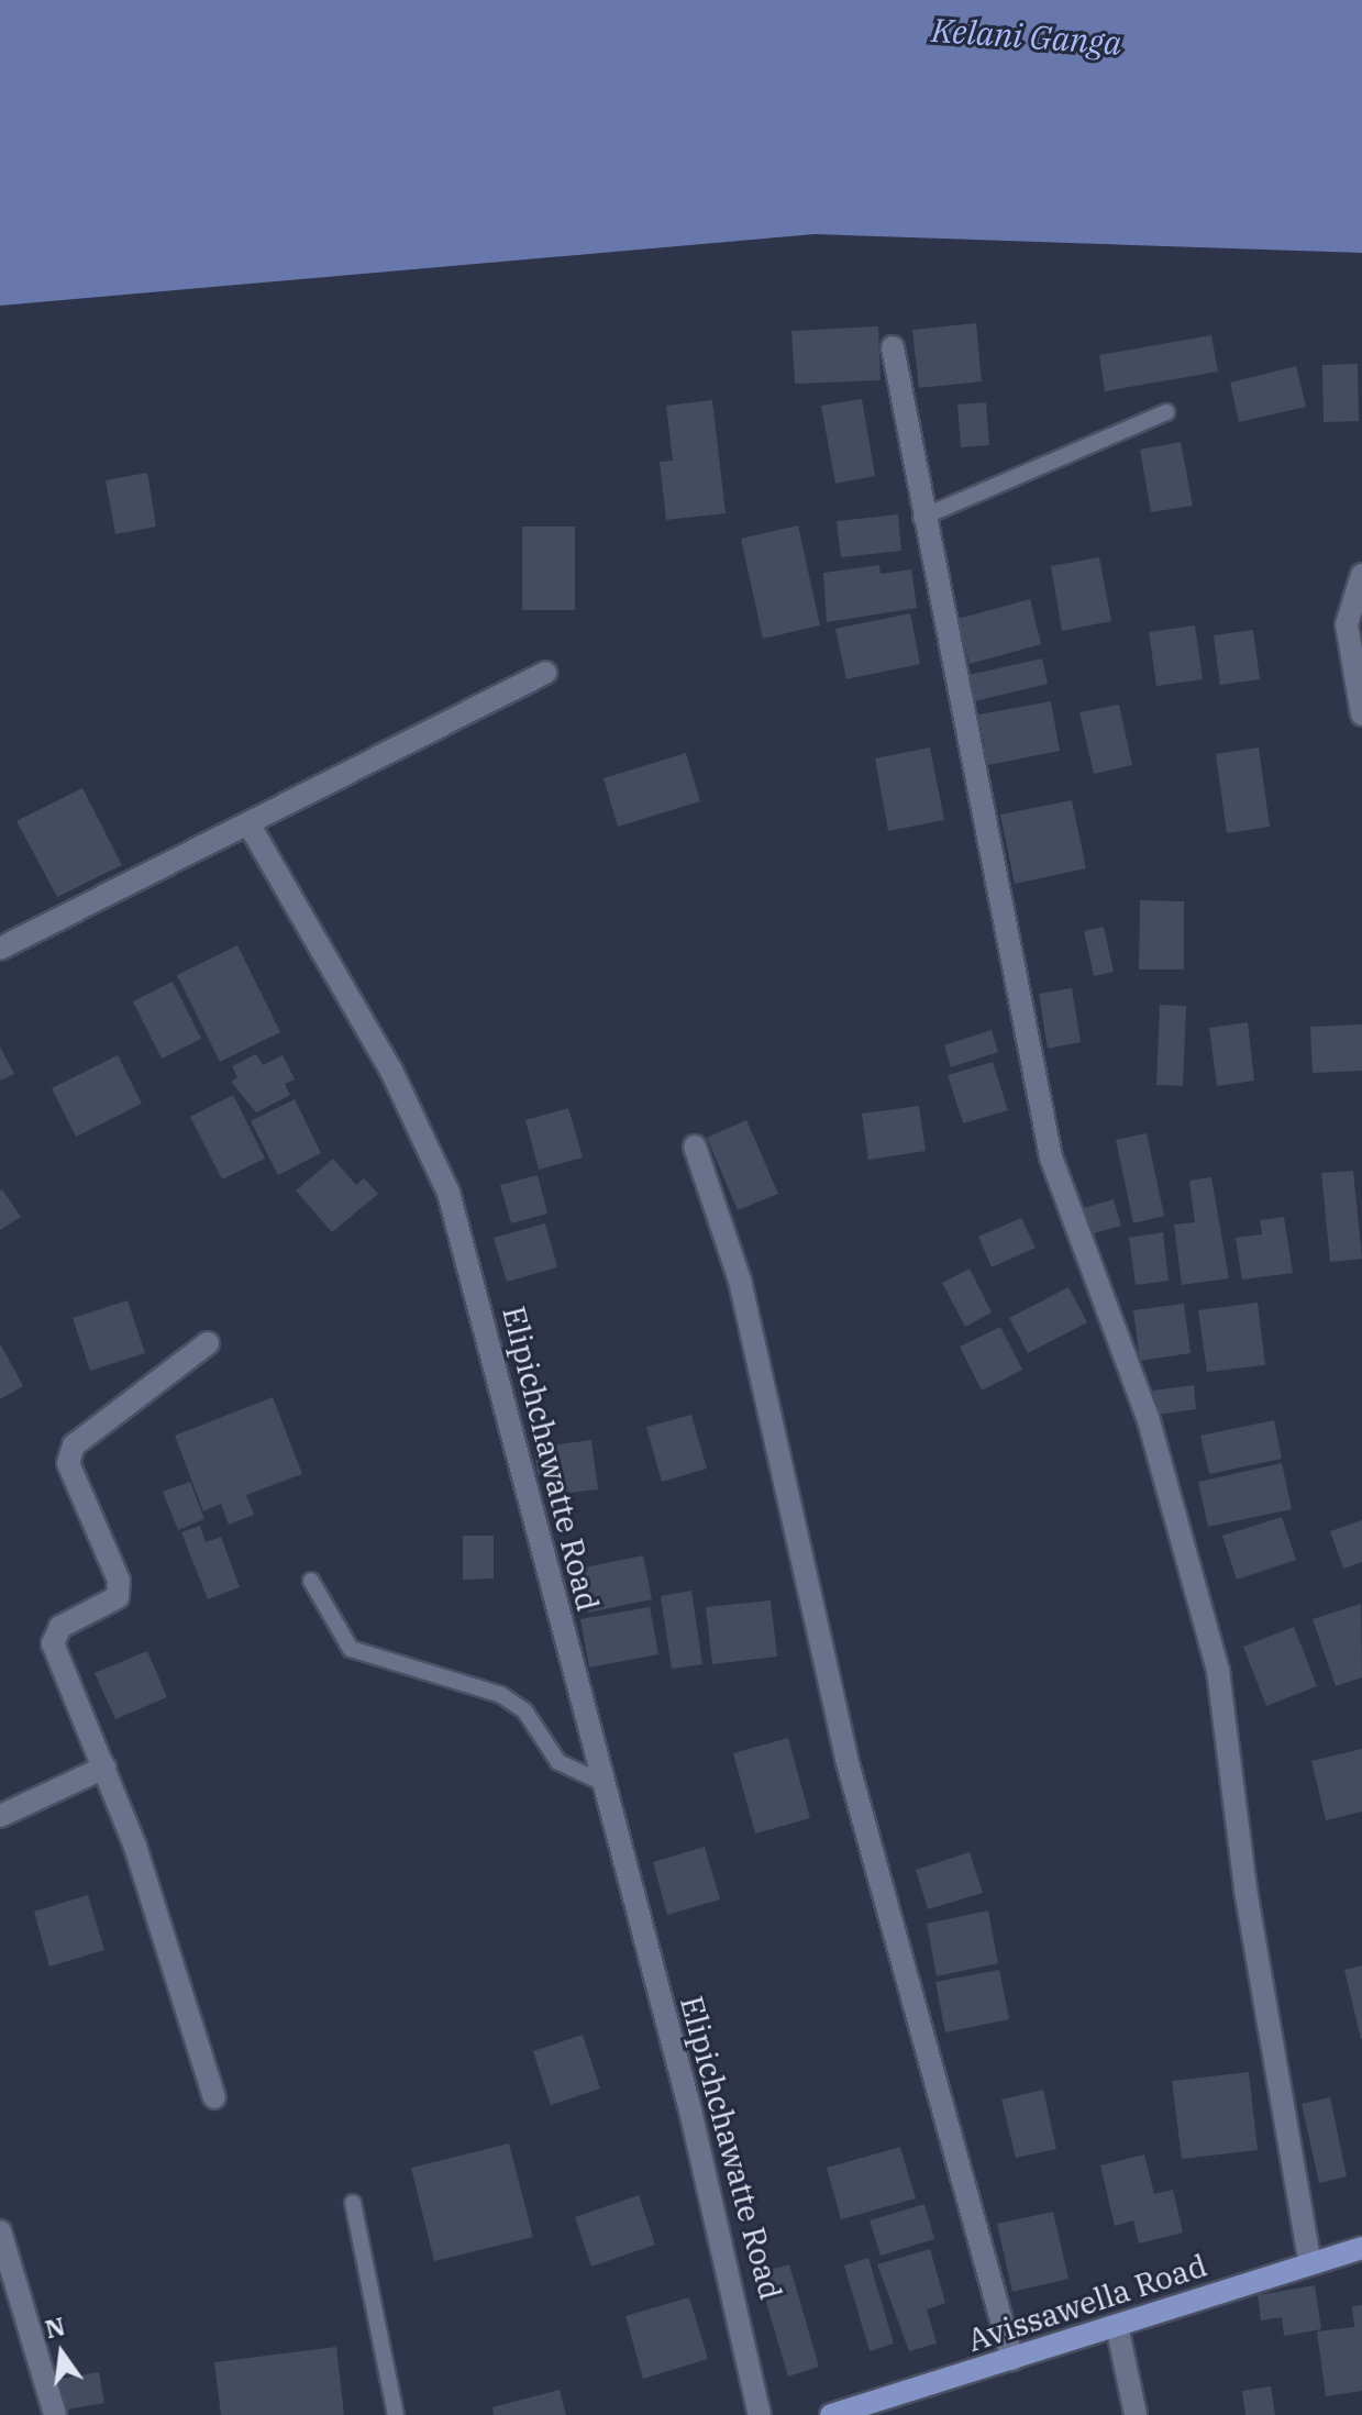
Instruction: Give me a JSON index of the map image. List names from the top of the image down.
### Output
{
  "streets": {
    "main road": ["Avissawella Road"],
    "street": ["Elipichchawatte Road"]
  },
  "water": ["Kelani Ganga"],
  "north": "top"
}
